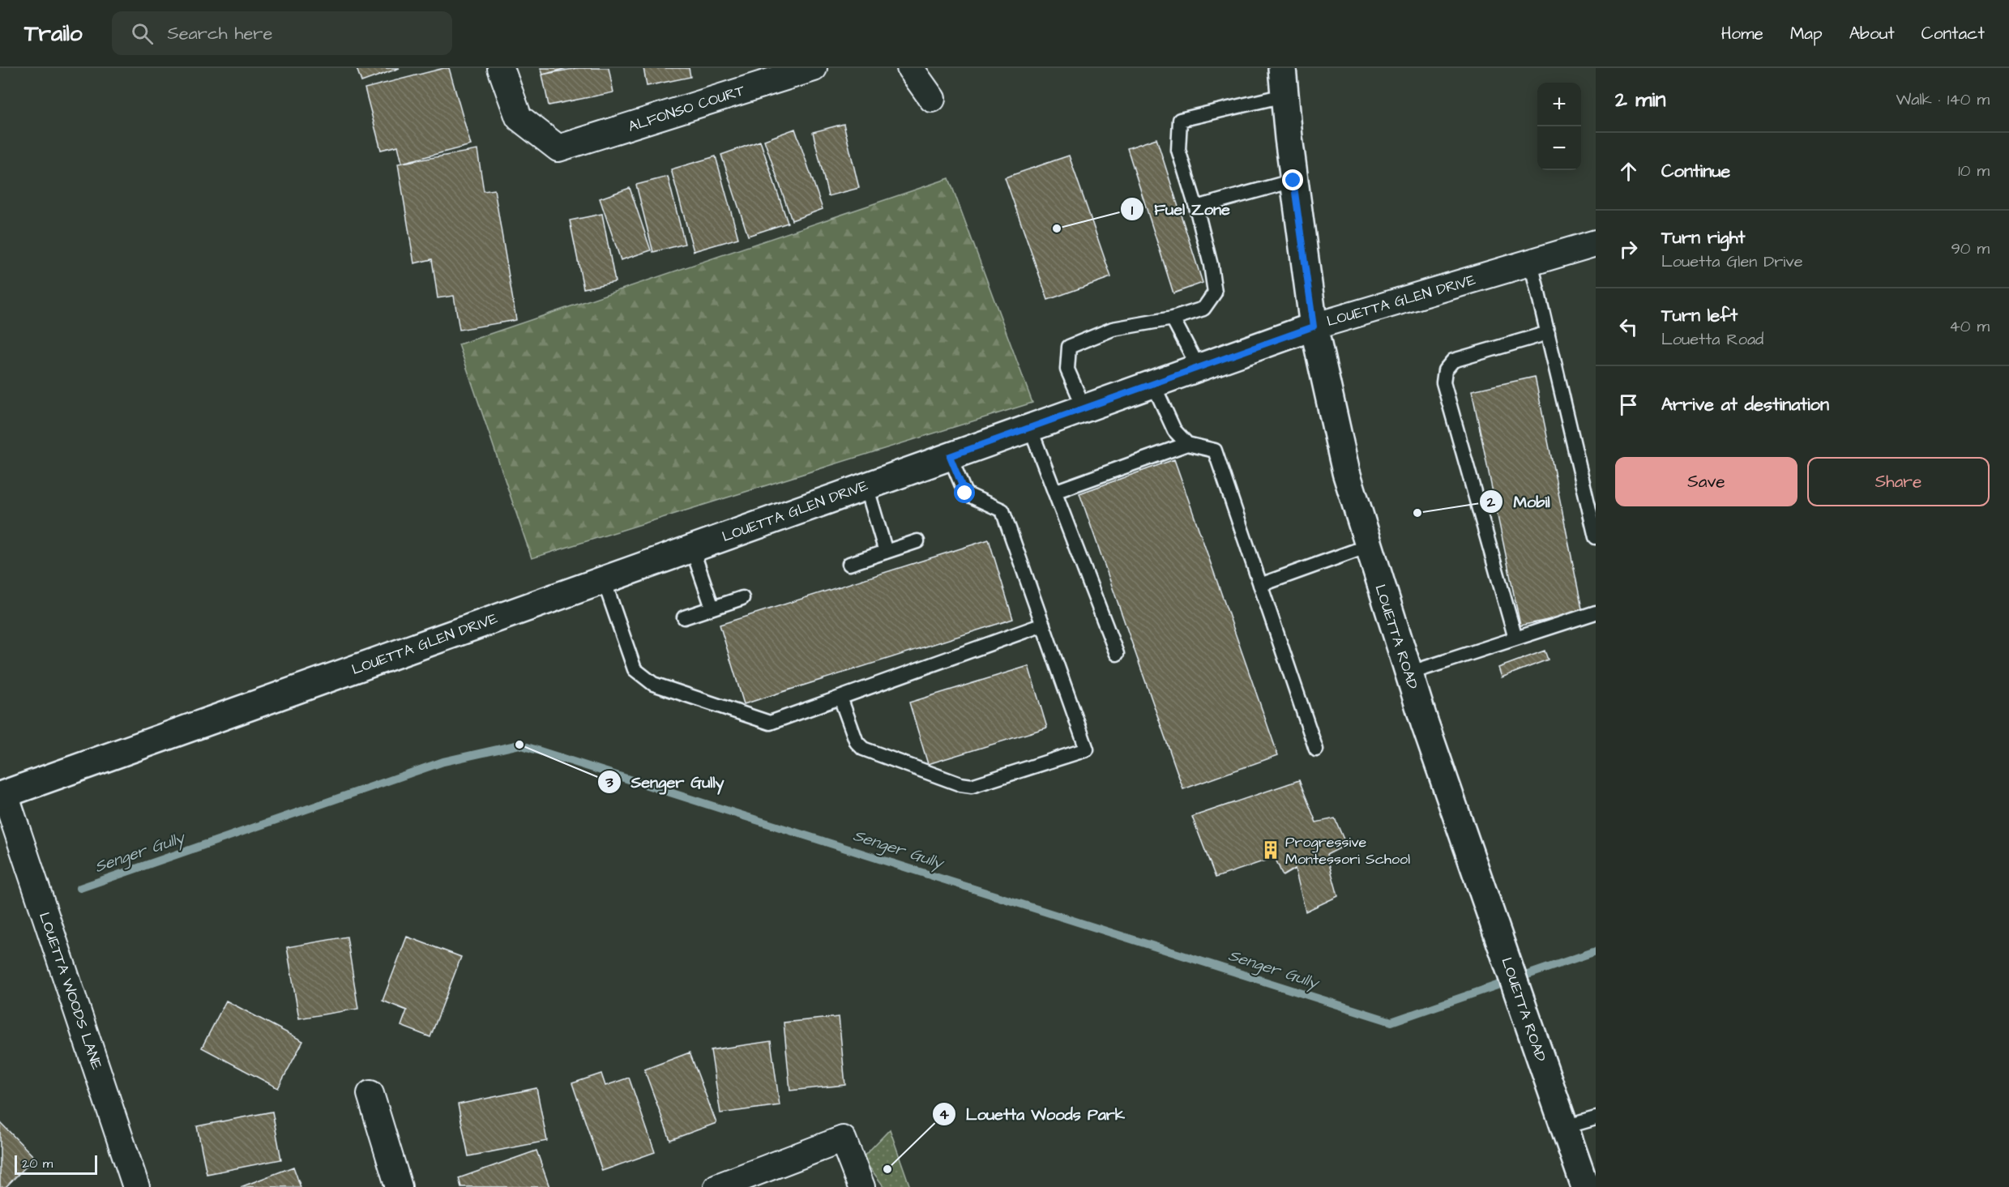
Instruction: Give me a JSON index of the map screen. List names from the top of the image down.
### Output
{
  "streets": {
    "street": [
      "ALFONSO COURT",
      "LOUETTA GLEN DRIVE",
      "LOUETTA ROAD",
      "LOUETTA WOODS LANE"
    ]
  },
  "crossings": [
    ["LOUETTA GLEN DRIVE", "LOUETTA ROAD"],
    ["LOUETTA GLEN DRIVE", "LOUETTA WOODS LANE"]
  ],
  "water": ["Senger Gully"],
  "places": {
    "other": [
      "Fuel Zone",
      "Mobil",
      "Senger Gully",
      "Louetta Woods Park"
    ],
    "building": ["Progressive Montessori School"]
  },
  "scale_bar": "20 m",
  "page": {
    "header": "Trailo",
    "search": "Search here",
    "nav": [
      "Home",
      "Map",
      "About",
      "Contact"
    ],
    "heading": ["2 min", "Walk · 140 m"],
    "map_buttons": ["+", "−"],
    "list": [
      ["Continue", "10 m"],
      ["Turn right", "Louetta Glen Drive", "90 m"],
      ["Turn left", "Louetta Road", "40 m"],
      "Arrive at destination"
    ],
    "buttons": ["Save", "Share"],
    "scale": "20 m"
  }
}
